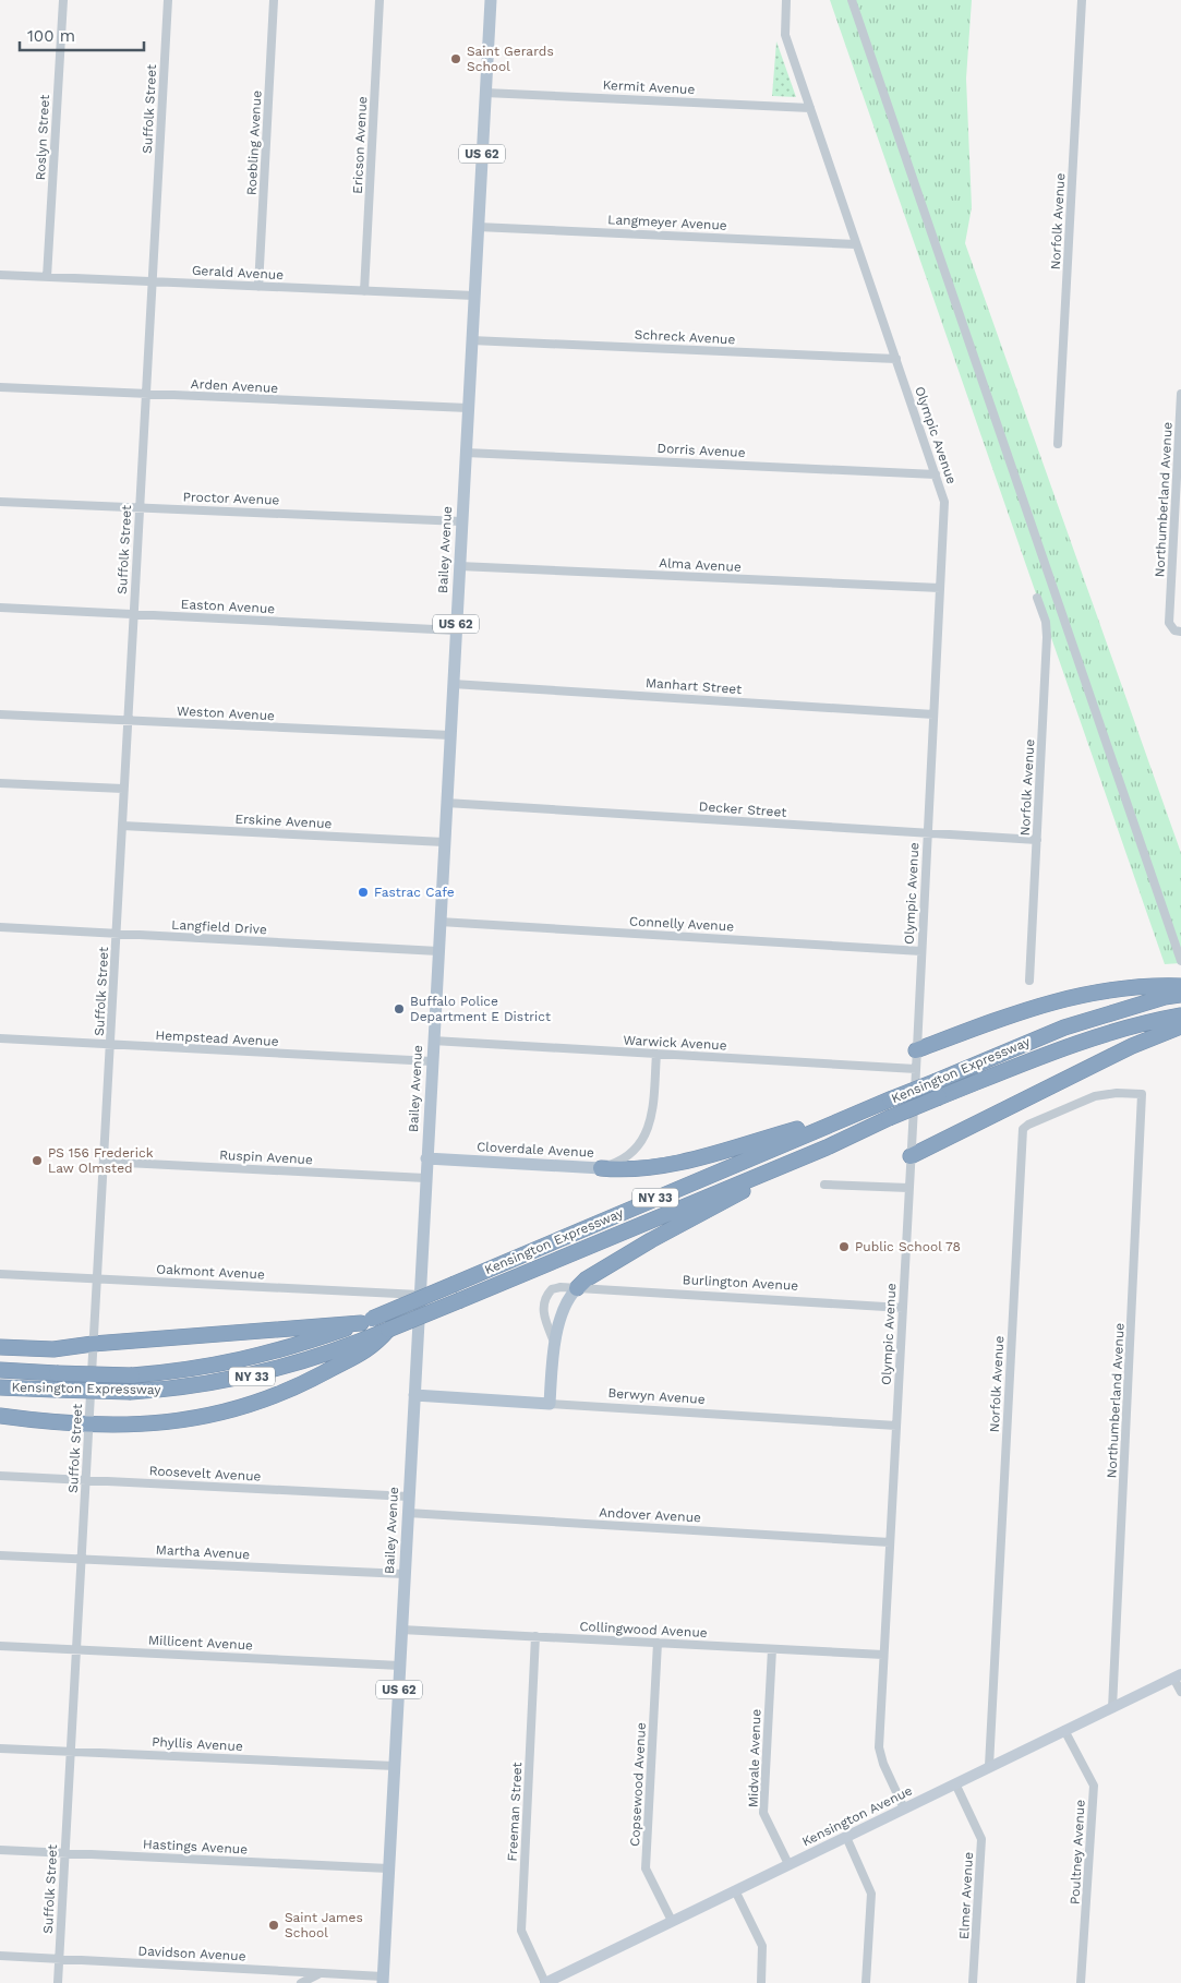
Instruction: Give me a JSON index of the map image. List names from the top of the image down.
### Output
{
  "streets": {
    "highway": ["Kensington Expressway", "NY 33"],
    "main road": [
      "US 62",
      "Bailey Avenue",
      "Cloverdale Avenue",
      "Burlington Avenue",
      "Berwyn Avenue"
    ],
    "street": [
      "Kermit Avenue",
      "Suffolk Street",
      "Roslyn Street",
      "Roebling Avenue",
      "Ericson Avenue",
      "Norfolk Avenue",
      "Langmeyer Avenue",
      "Gerald Avenue",
      "Schreck Avenue",
      "Arden Avenue",
      "Olympic Avenue",
      "Dorris Avenue",
      "Proctor Avenue",
      "Northumberland Avenue",
      "Alma Avenue",
      "Easton Avenue",
      "Manhart Street",
      "Weston Avenue",
      "Decker Street",
      "Erskine Avenue",
      "Connelly Avenue",
      "Langfield Drive",
      "Hempstead Avenue",
      "Warwick Avenue",
      "Ruspin Avenue",
      "Oakmont Avenue",
      "Roosevelt Avenue",
      "Andover Avenue",
      "Martha Avenue",
      "Collingwood Avenue",
      "Millicent Avenue",
      "Phyllis Avenue",
      "Midvale Avenue",
      "Copsewood Avenue",
      "Freeman Street",
      "Kensington Avenue",
      "Hastings Avenue",
      "Poultney Avenue",
      "Elmer Avenue",
      "Davidson Avenue"
    ]
  },
  "crossings": [
    ["Kermit Avenue", "Olympic Avenue"],
    ["Kermit Avenue", "Bailey Avenue"],
    ["Suffolk Street", "Gerald Avenue"],
    ["Suffolk Street", "Arden Avenue"],
    ["Suffolk Street", "Proctor Avenue"],
    ["Suffolk Street", "Easton Avenue"],
    ["Suffolk Street", "Weston Avenue"],
    ["Suffolk Street", "Erskine Avenue"],
    ["Suffolk Street", "Langfield Drive"],
    ["Suffolk Street", "Hempstead Avenue"],
    ["Suffolk Street", "Ruspin Avenue"],
    ["Suffolk Street", "Oakmont Avenue"],
    ["Suffolk Street", "Roosevelt Avenue"],
    ["Suffolk Street", "Martha Avenue"],
    ["Suffolk Street", "Millicent Avenue"],
    ["Suffolk Street", "Phyllis Avenue"],
    ["Suffolk Street", "Hastings Avenue"],
    ["Suffolk Street", "Davidson Avenue"],
    ["Roslyn Street", "Gerald Avenue"],
    ["Roebling Avenue", "Gerald Avenue"],
    ["Ericson Avenue", "Gerald Avenue"],
    ["Norfolk Avenue", "Northumberland Avenue"],
    ["Norfolk Avenue", "Decker Street"],
    ["Norfolk Avenue", "Kensington Avenue"],
    ["Langmeyer Avenue", "Olympic Avenue"],
    ["Langmeyer Avenue", "Bailey Avenue"],
    ["Gerald Avenue", "Bailey Avenue"],
    ["Schreck Avenue", "Olympic Avenue"],
    ["Schreck Avenue", "Bailey Avenue"],
    ["Arden Avenue", "Bailey Avenue"],
    ["Olympic Avenue", "Dorris Avenue"],
    ["Olympic Avenue", "Alma Avenue"],
    ["Olympic Avenue", "Manhart Street"],
    ["Olympic Avenue", "Decker Street"],
    ["Olympic Avenue", "Connelly Avenue"],
    ["Olympic Avenue", "Warwick Avenue"],
    ["Olympic Avenue", "Burlington Avenue"],
    ["Olympic Avenue", "Berwyn Avenue"],
    ["Olympic Avenue", "Andover Avenue"],
    ["Olympic Avenue", "Collingwood Avenue"],
    ["Olympic Avenue", "Kensington Avenue"],
    ["Dorris Avenue", "Bailey Avenue"],
    ["Proctor Avenue", "Bailey Avenue"],
    ["Northumberland Avenue", "Kensington Avenue"],
    ["Bailey Avenue", "Alma Avenue"],
    ["Bailey Avenue", "Easton Avenue"],
    ["Bailey Avenue", "Manhart Street"],
    ["Bailey Avenue", "Weston Avenue"],
    ["Bailey Avenue", "Decker Street"],
    ["Bailey Avenue", "Erskine Avenue"],
    ["Bailey Avenue", "Connelly Avenue"],
    ["Bailey Avenue", "Langfield Drive"],
    ["Bailey Avenue", "Hempstead Avenue"],
    ["Bailey Avenue", "Warwick Avenue"],
    ["Bailey Avenue", "Cloverdale Avenue"],
    ["Bailey Avenue", "Ruspin Avenue"],
    ["Bailey Avenue", "Oakmont Avenue"],
    ["Bailey Avenue", "Berwyn Avenue"],
    ["Bailey Avenue", "Roosevelt Avenue"],
    ["Bailey Avenue", "Andover Avenue"],
    ["Bailey Avenue", "Martha Avenue"],
    ["Bailey Avenue", "Collingwood Avenue"],
    ["Bailey Avenue", "Millicent Avenue"],
    ["Bailey Avenue", "Phyllis Avenue"],
    ["Bailey Avenue", "Hastings Avenue"],
    ["Bailey Avenue", "Davidson Avenue"],
    ["Warwick Avenue", "Cloverdale Avenue"],
    ["Burlington Avenue", "Berwyn Avenue"],
    ["Collingwood Avenue", "Midvale Avenue"],
    ["Collingwood Avenue", "Copsewood Avenue"],
    ["Collingwood Avenue", "Freeman Street"],
    ["Midvale Avenue", "Kensington Avenue"],
    ["Copsewood Avenue", "Kensington Avenue"],
    ["Freeman Street", "Kensington Avenue"],
    ["Kensington Avenue", "Poultney Avenue"],
    ["Kensington Avenue", "Elmer Avenue"]
  ],
  "places": [
    "Saint Gerards School",
    "Fastrac Cafe",
    "Buffalo Police Department E District",
    "PS 156 Frederick Law Olmsted",
    "Public School 78",
    "Saint James School"
  ],
  "scale_bar": "100 m"
}
